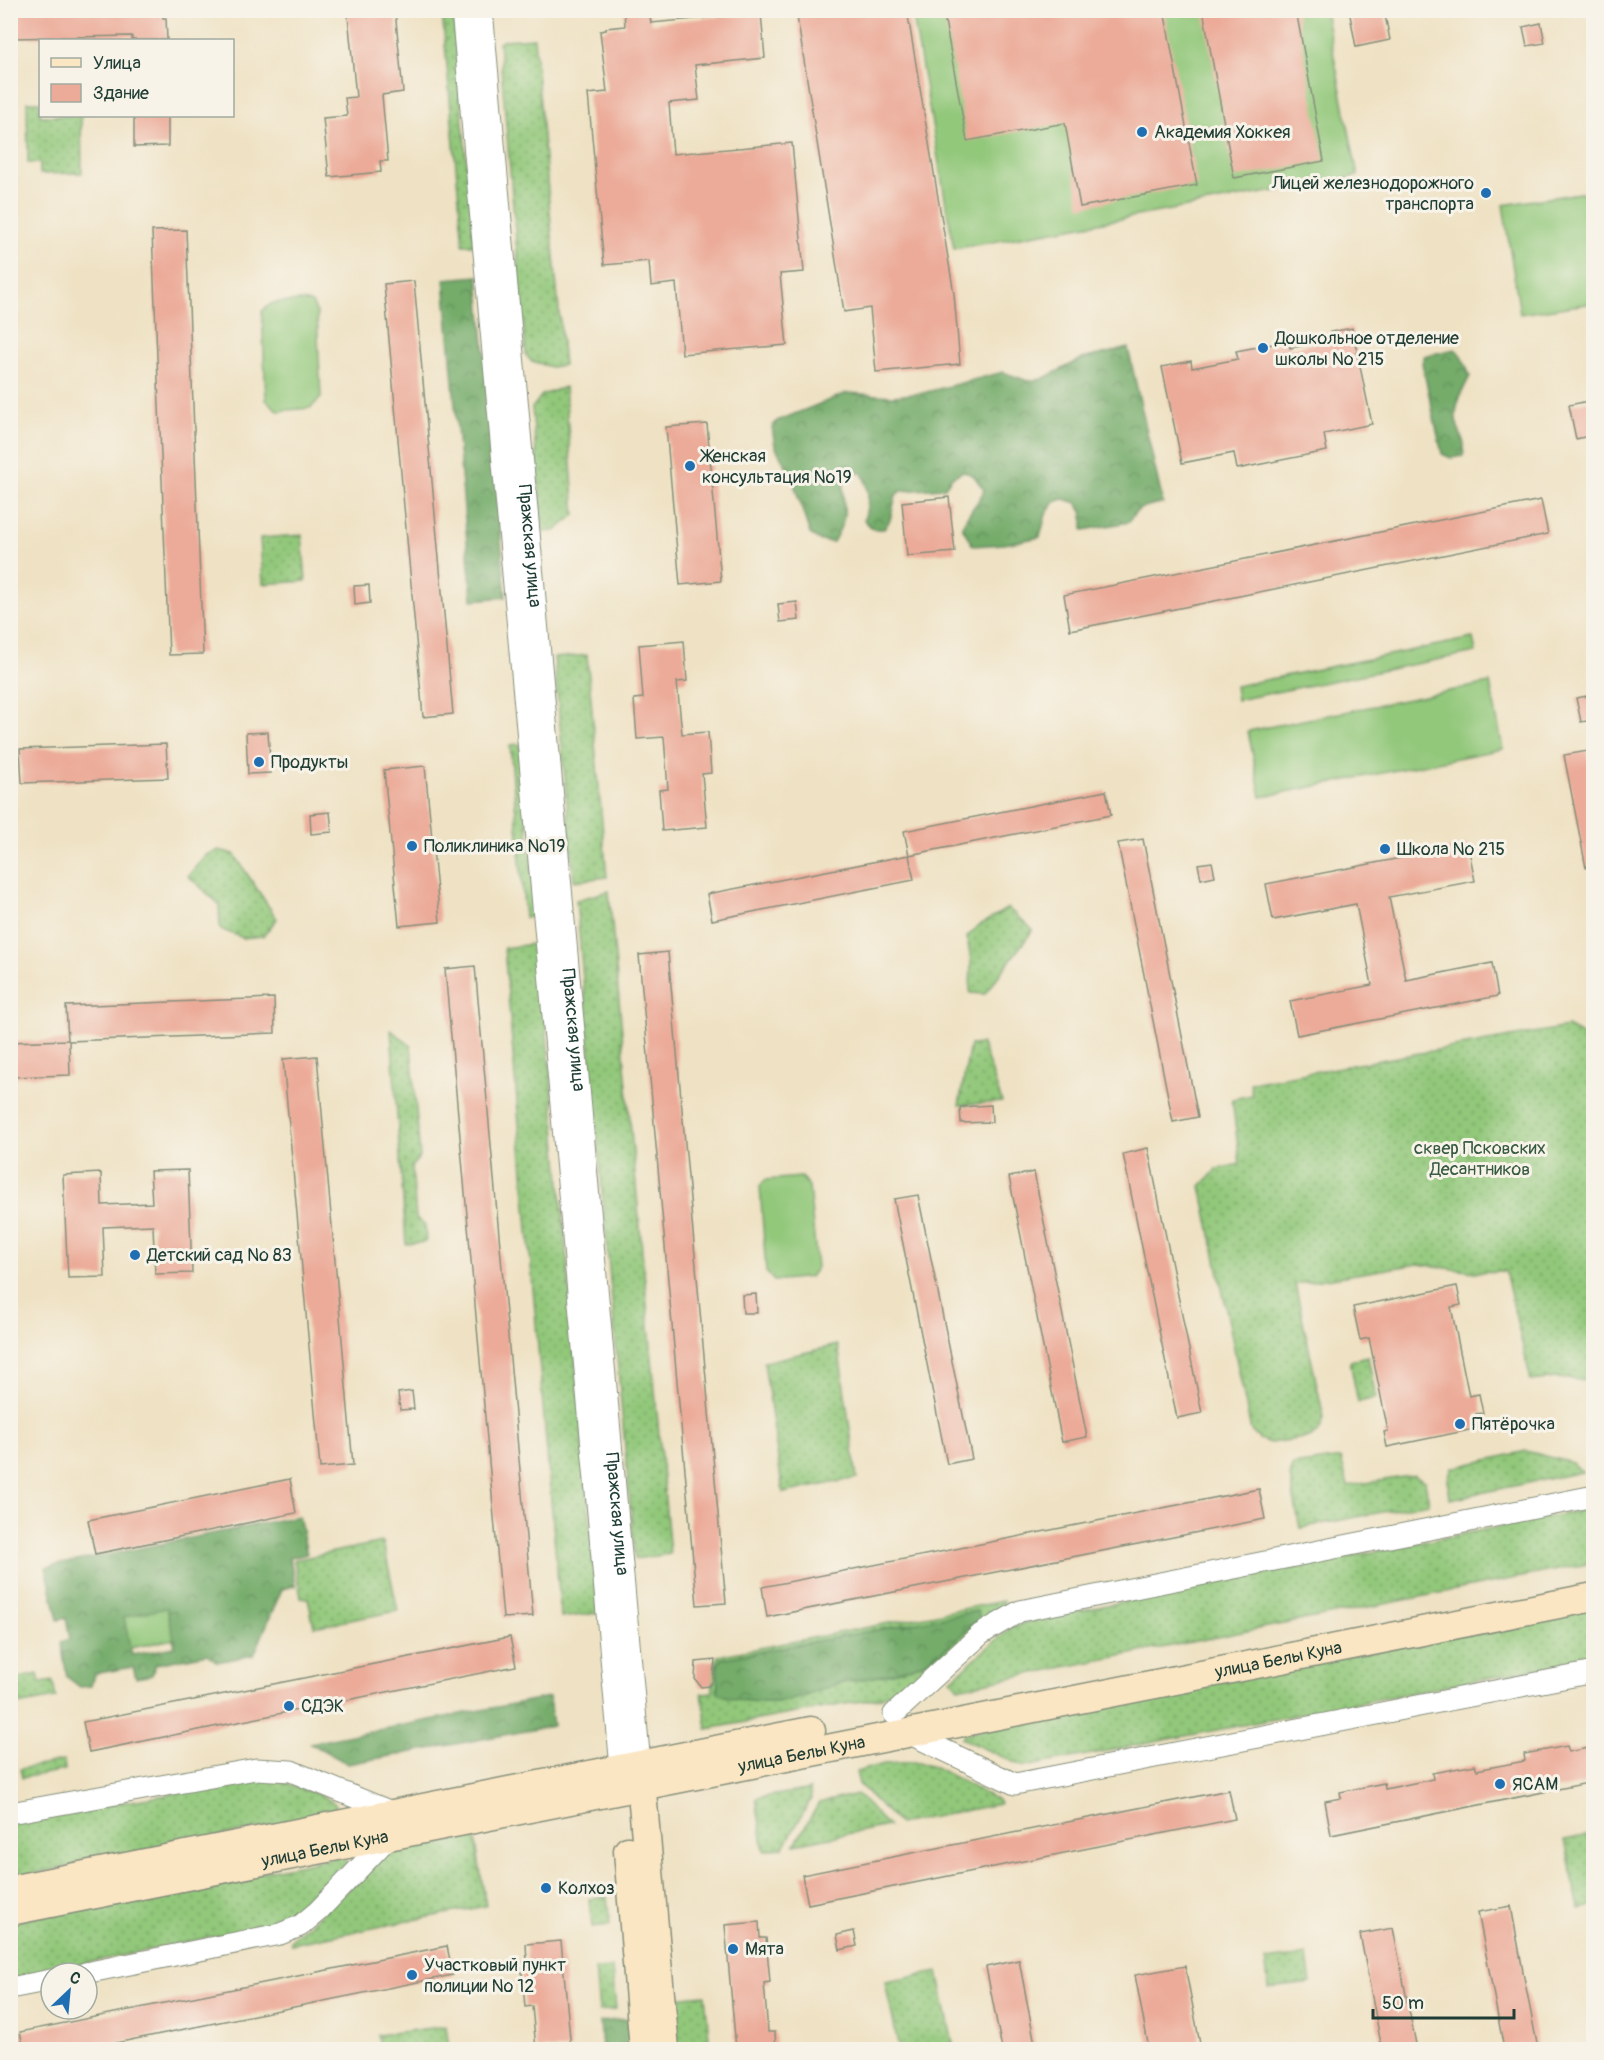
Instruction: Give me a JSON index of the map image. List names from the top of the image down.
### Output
{
  "streets": {
    "street": ["Пражская улица", "улица Белы Куна"]
  },
  "crossings": [
    ["Пражская улица", "улица Белы Куна"]
  ],
  "parks": ["сквер Псковских Десантников"],
  "places": [
    "Академия Хоккея",
    "Лицей железнодорожного транспорта",
    "Дошкольное отделение школы № 215",
    "Женская консультация №19",
    "Продукты",
    "Поликлиника №19",
    "Школа № 215",
    "Детский сад № 83",
    "Пятёрочка",
    "СДЭК",
    "ЯСАМ",
    "Колхоз",
    "Мята",
    "Участковый пункт полиции № 12"
  ],
  "legend": ["Улица", "Здание"],
  "scale_bar": "50 m",
  "north": "top right"
}
